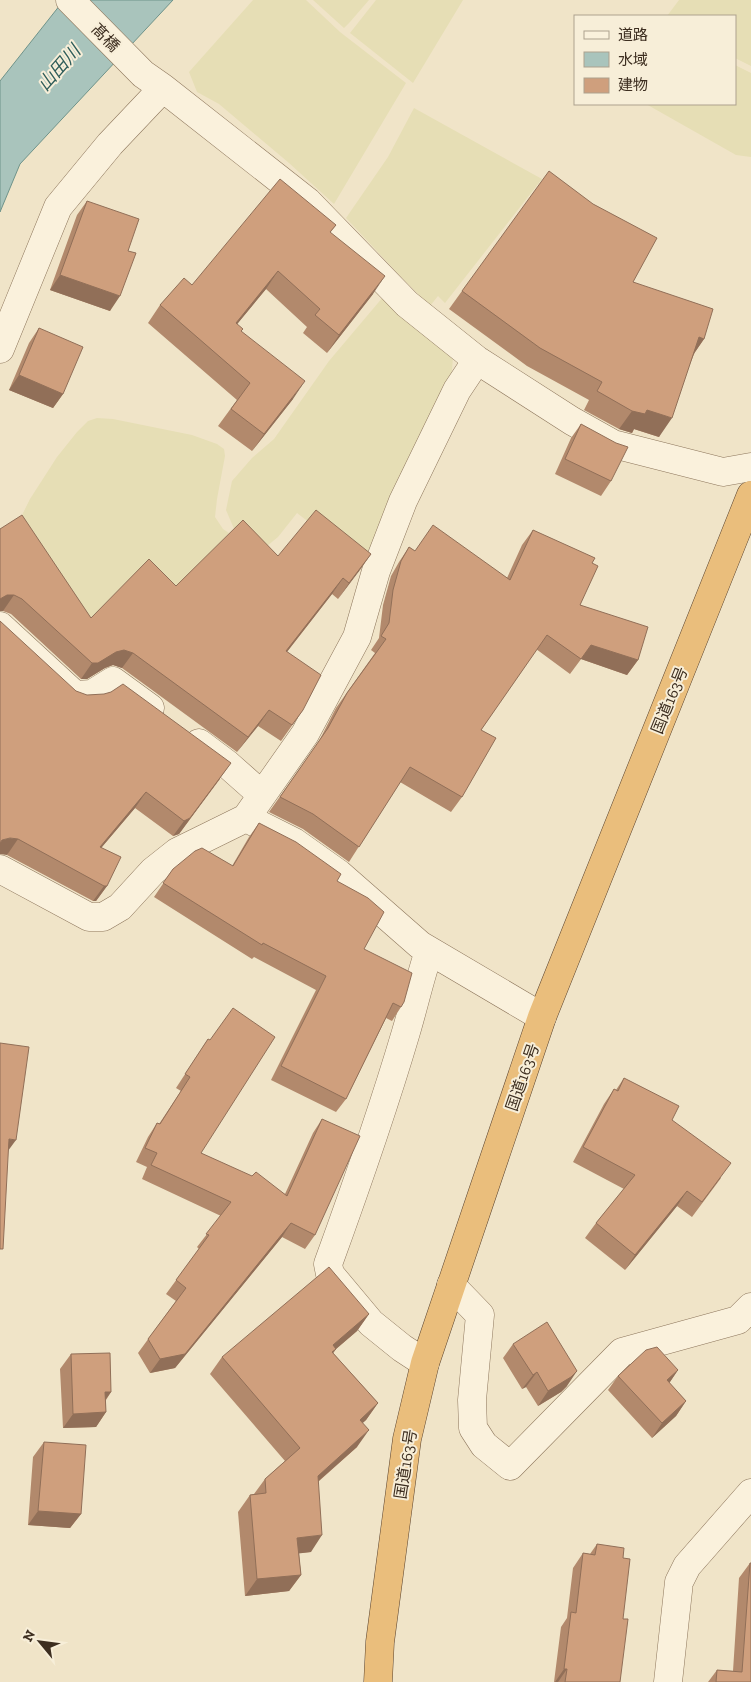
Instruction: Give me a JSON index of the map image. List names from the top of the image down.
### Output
{
  "streets": {
    "highway": ["国道163号"],
    "street": ["髙橋"]
  },
  "water": ["山田川"],
  "legend": ["道路", "水域", "建物"],
  "north": "top left"
}
